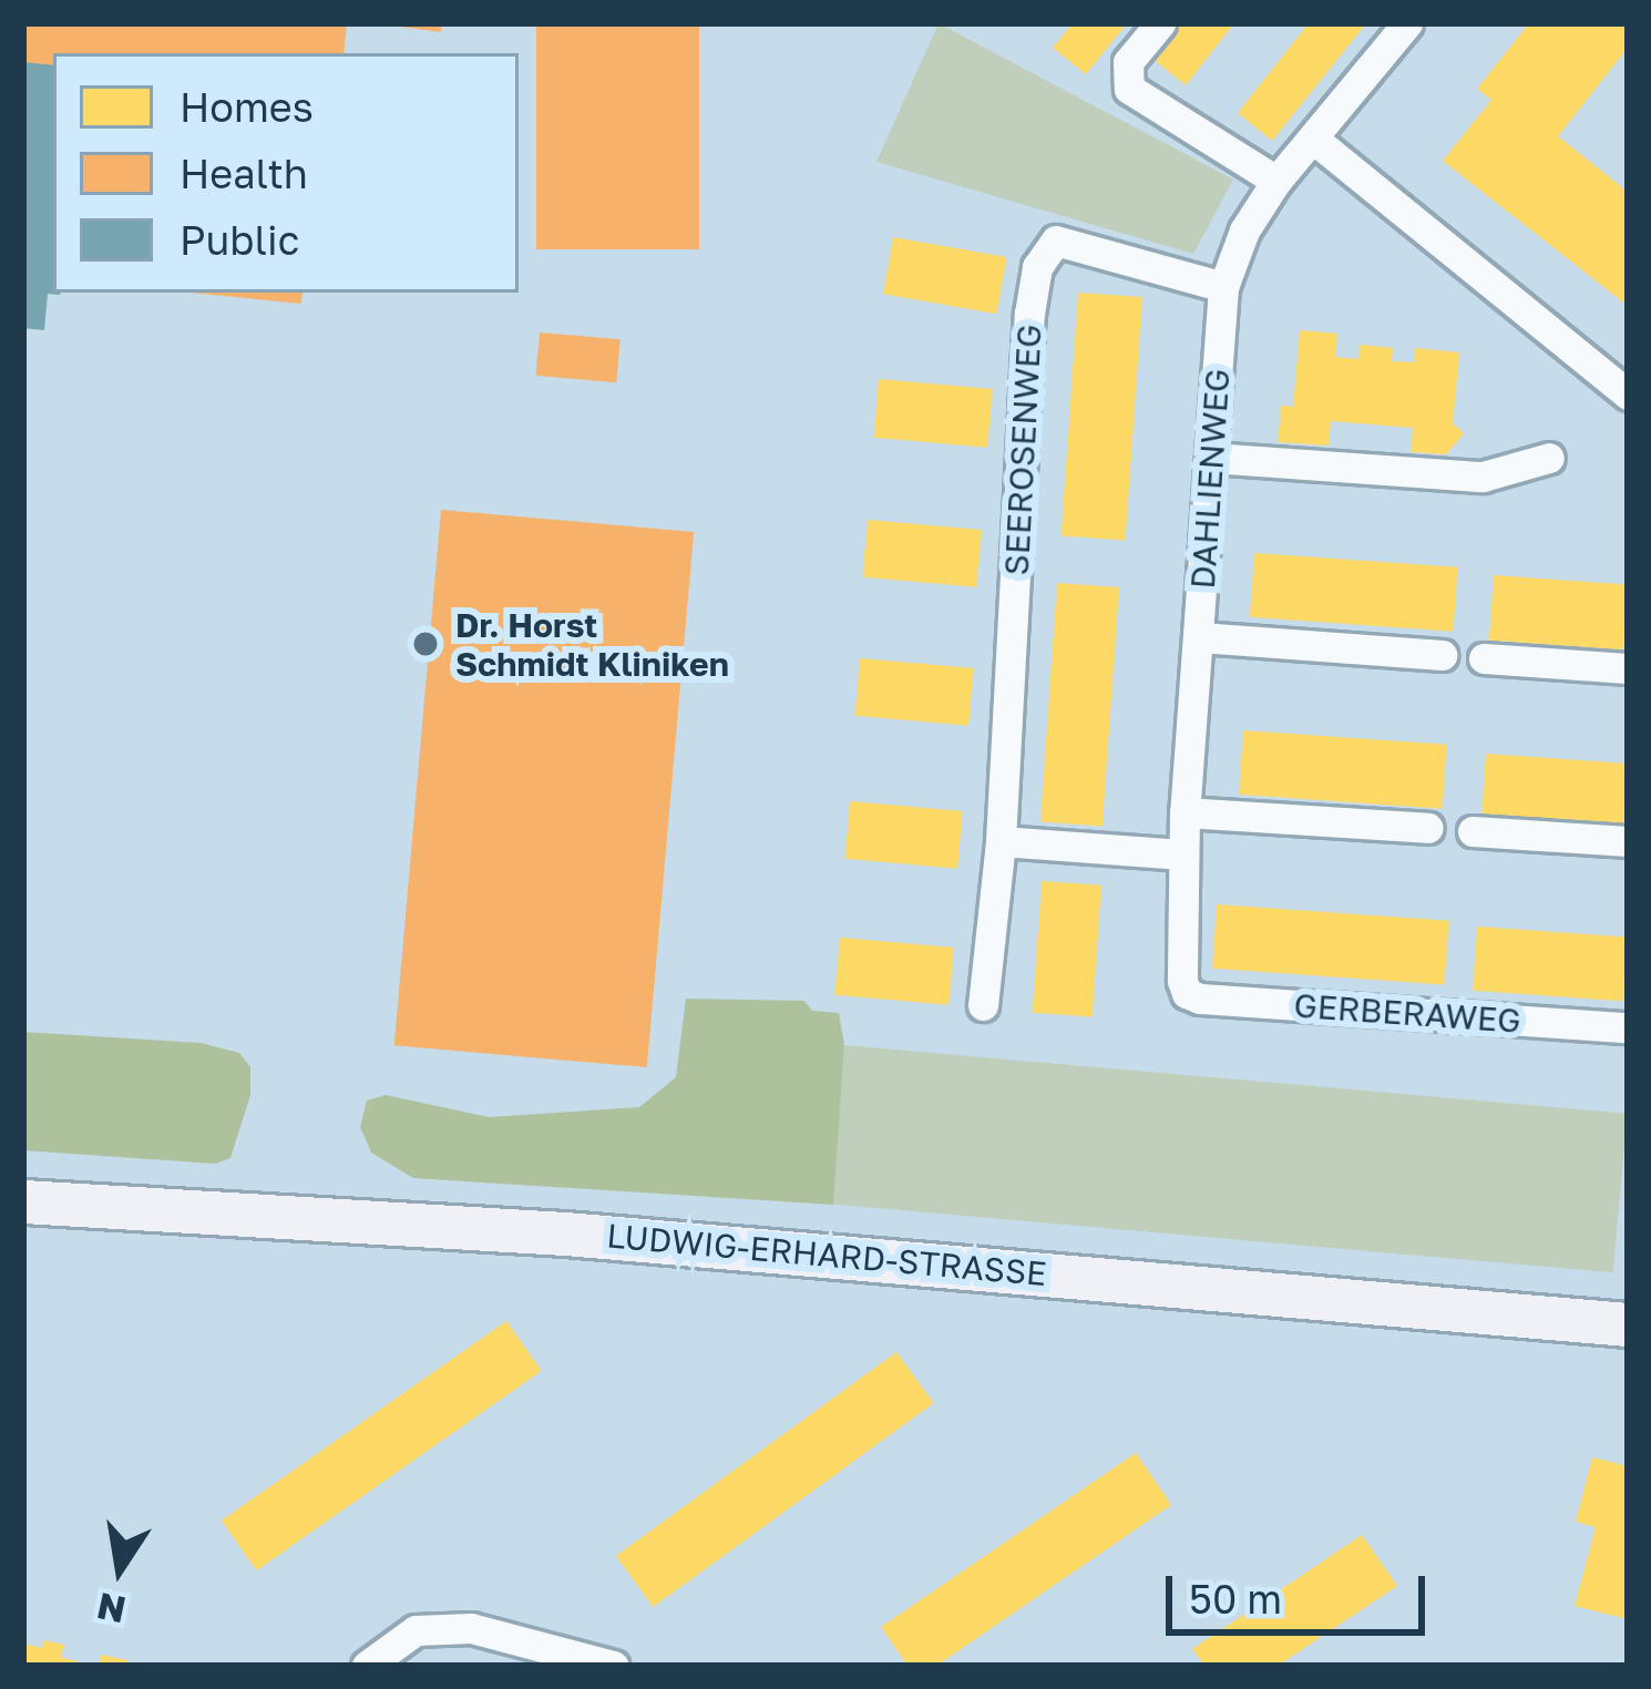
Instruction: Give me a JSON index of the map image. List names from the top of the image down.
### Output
{
  "streets": {
    "main road": ["LUDWIG-ERHARD-STRASSE"],
    "street": ["SEEROSENWEG", "DAHLIENWEG", "GERBERAWEG"]
  },
  "crossings": [
    ["SEEROSENWEG", "DAHLIENWEG"],
    ["DAHLIENWEG", "GERBERAWEG"]
  ],
  "places": ["Dr. Horst Schmidt Kliniken"],
  "legend": ["Homes", "Health", "Public"],
  "scale_bar": "50 m",
  "north": "bottom"
}
